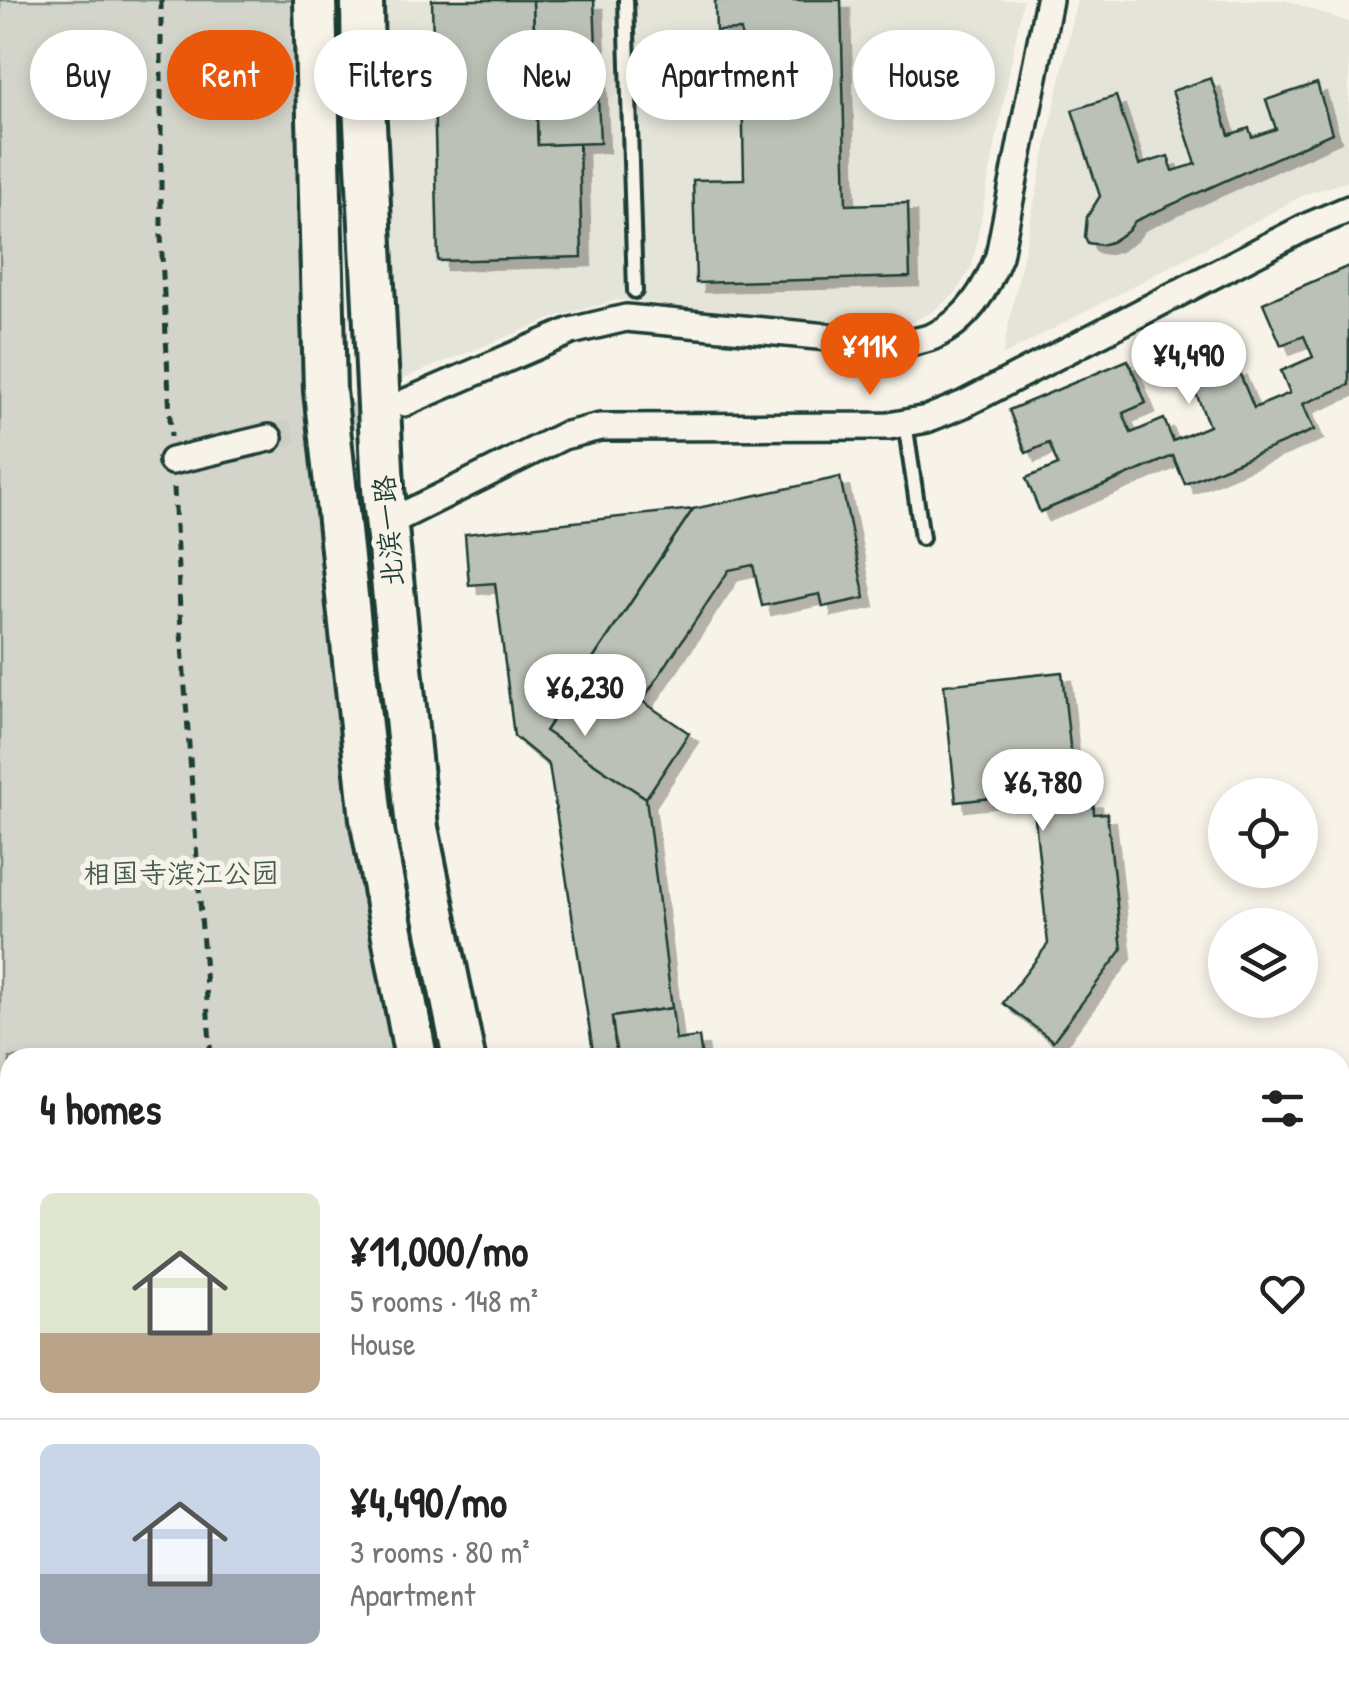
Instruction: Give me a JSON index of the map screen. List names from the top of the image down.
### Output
{
  "streets": {
    "main road": ["北滨一路"]
  },
  "parks": ["相国寺滨江公园"],
  "page": {
    "chip": [
      "Buy",
      "Rent",
      "Filters",
      "New",
      "Apartment",
      "House"
    ],
    "price": [
      "¥11K",
      "¥4,490",
      "¥6,230",
      "¥6,780"
    ],
    "heading": "4 homes",
    "list": [
      {
        "name": "¥11,000/mo",
        "note": "5 rooms · 148 m² · House"
      },
      {
        "name": "¥4,490/mo",
        "note": "3 rooms · 80 m² · Apartment"
      }
    ]
  }
}
